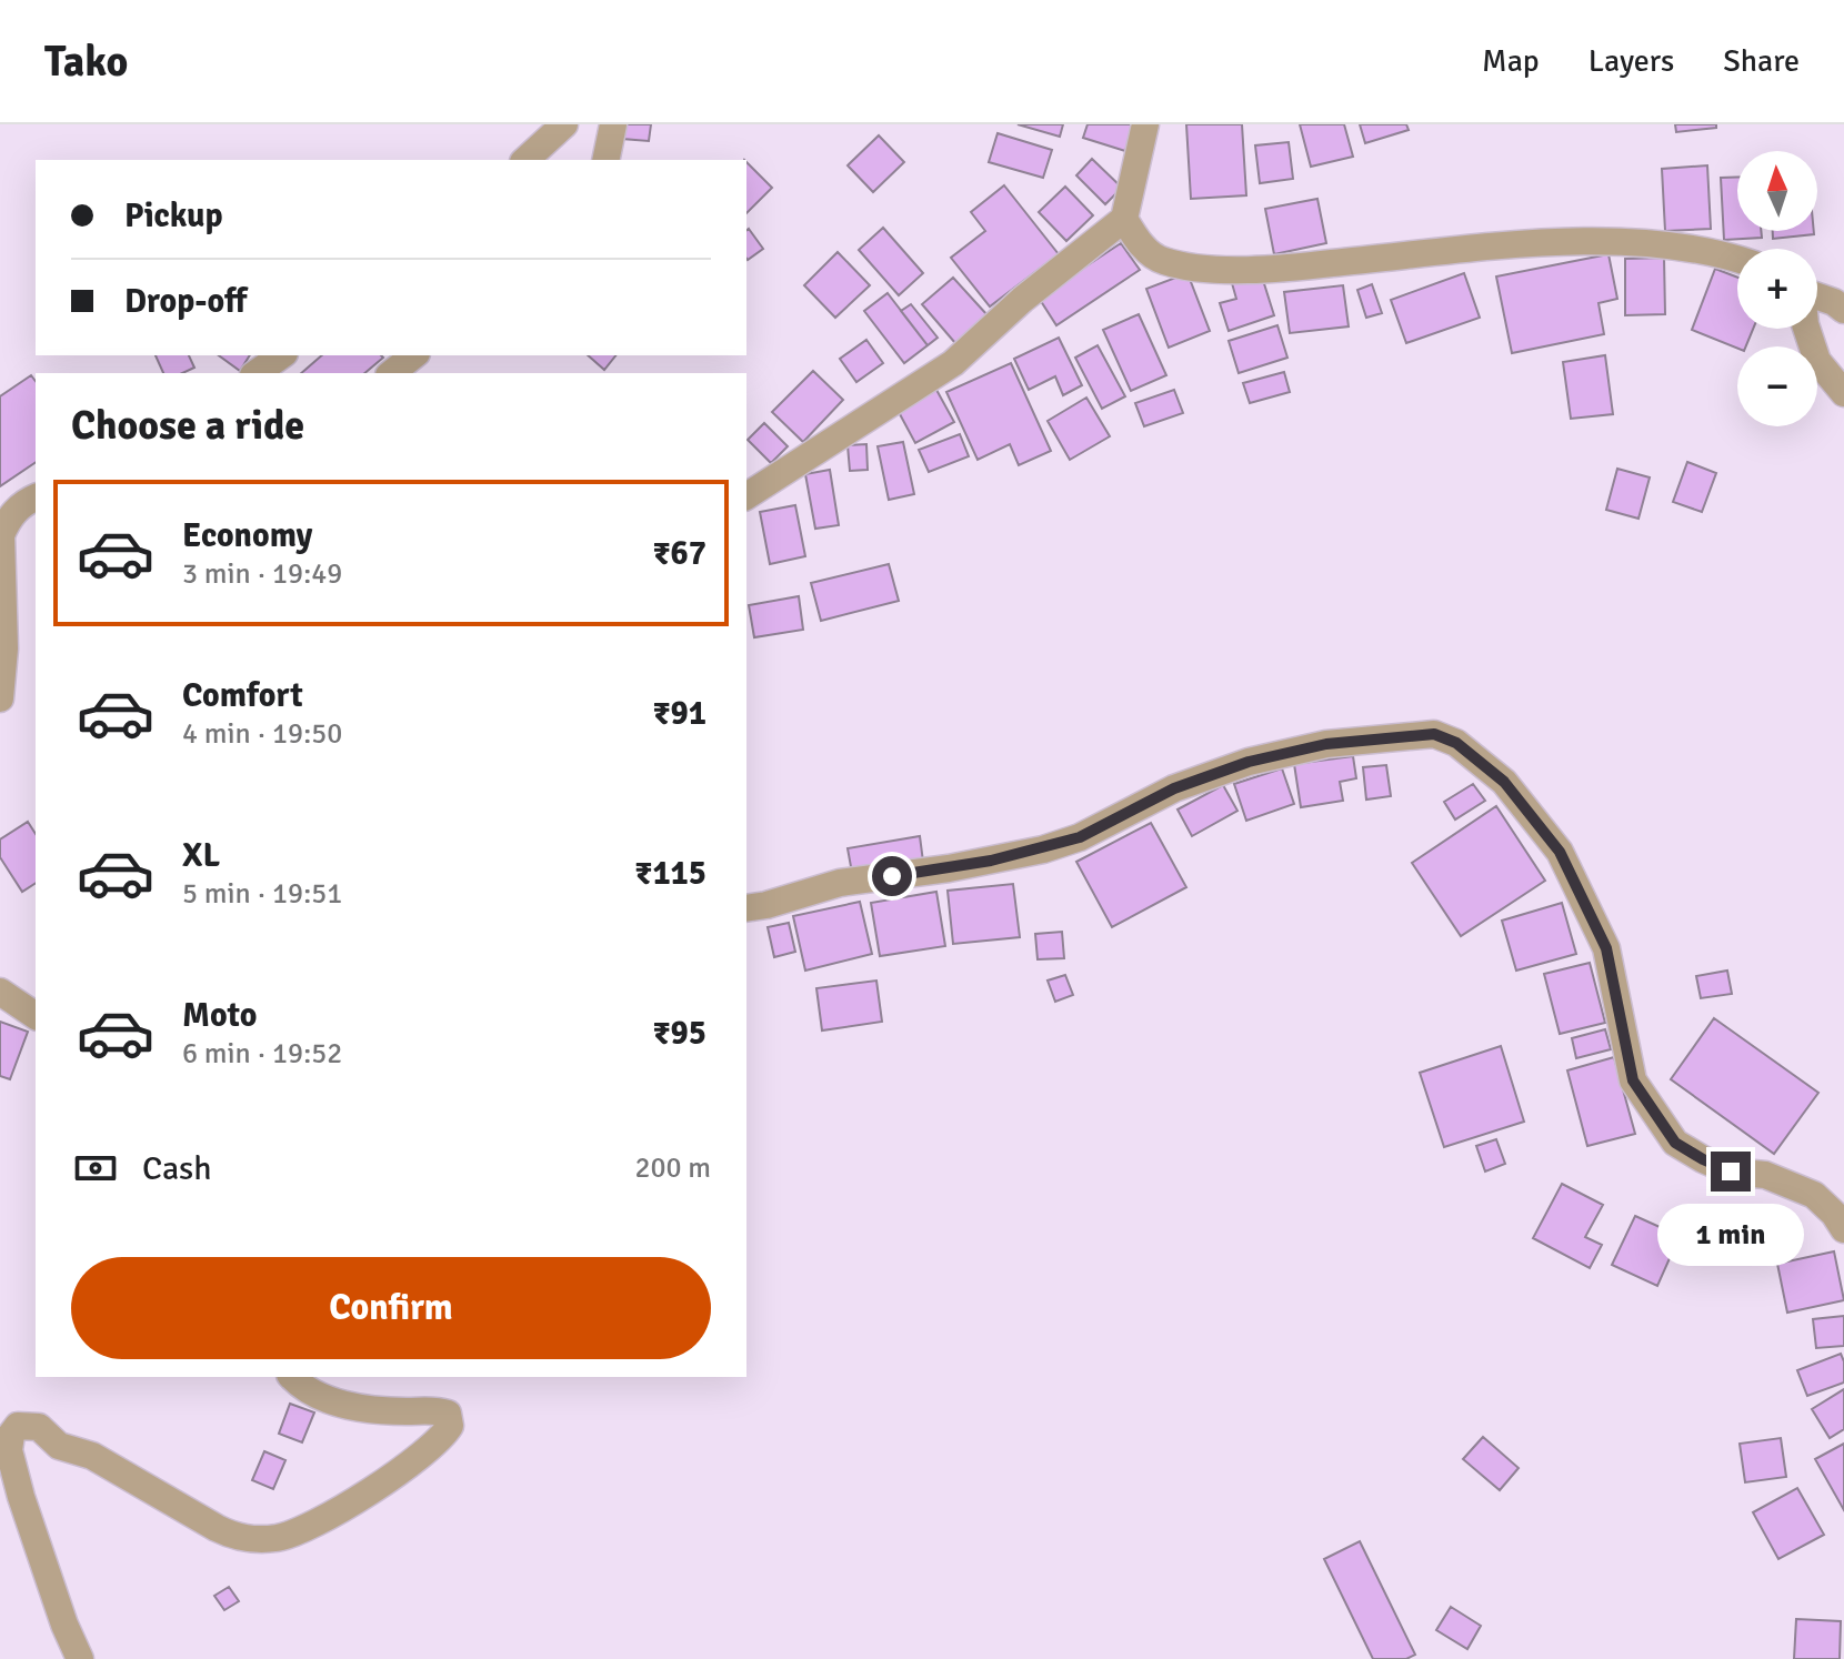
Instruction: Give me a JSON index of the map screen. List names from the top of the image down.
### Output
{
  "north": "top",
  "page": {
    "header": "Tako",
    "nav": ["Map", "Layers", "Share"],
    "map_buttons": ["+", "−"],
    "banner": ["Pickup", "Drop-off"],
    "heading": "Choose a ride",
    "list": [
      {
        "name": "Economy",
        "note": "3 min · 19:49",
        "value": "₹67"
      },
      {
        "name": "Comfort",
        "note": "4 min · 19:50",
        "value": "₹91"
      },
      {
        "name": "XL",
        "note": "5 min · 19:51",
        "value": "₹115"
      },
      {
        "name": "Moto",
        "note": "6 min · 19:52",
        "value": "₹95"
      }
    ],
    "pay": ["Cash", "200 m"],
    "bubble": "1 min",
    "buttons": "Confirm"
  }
}
